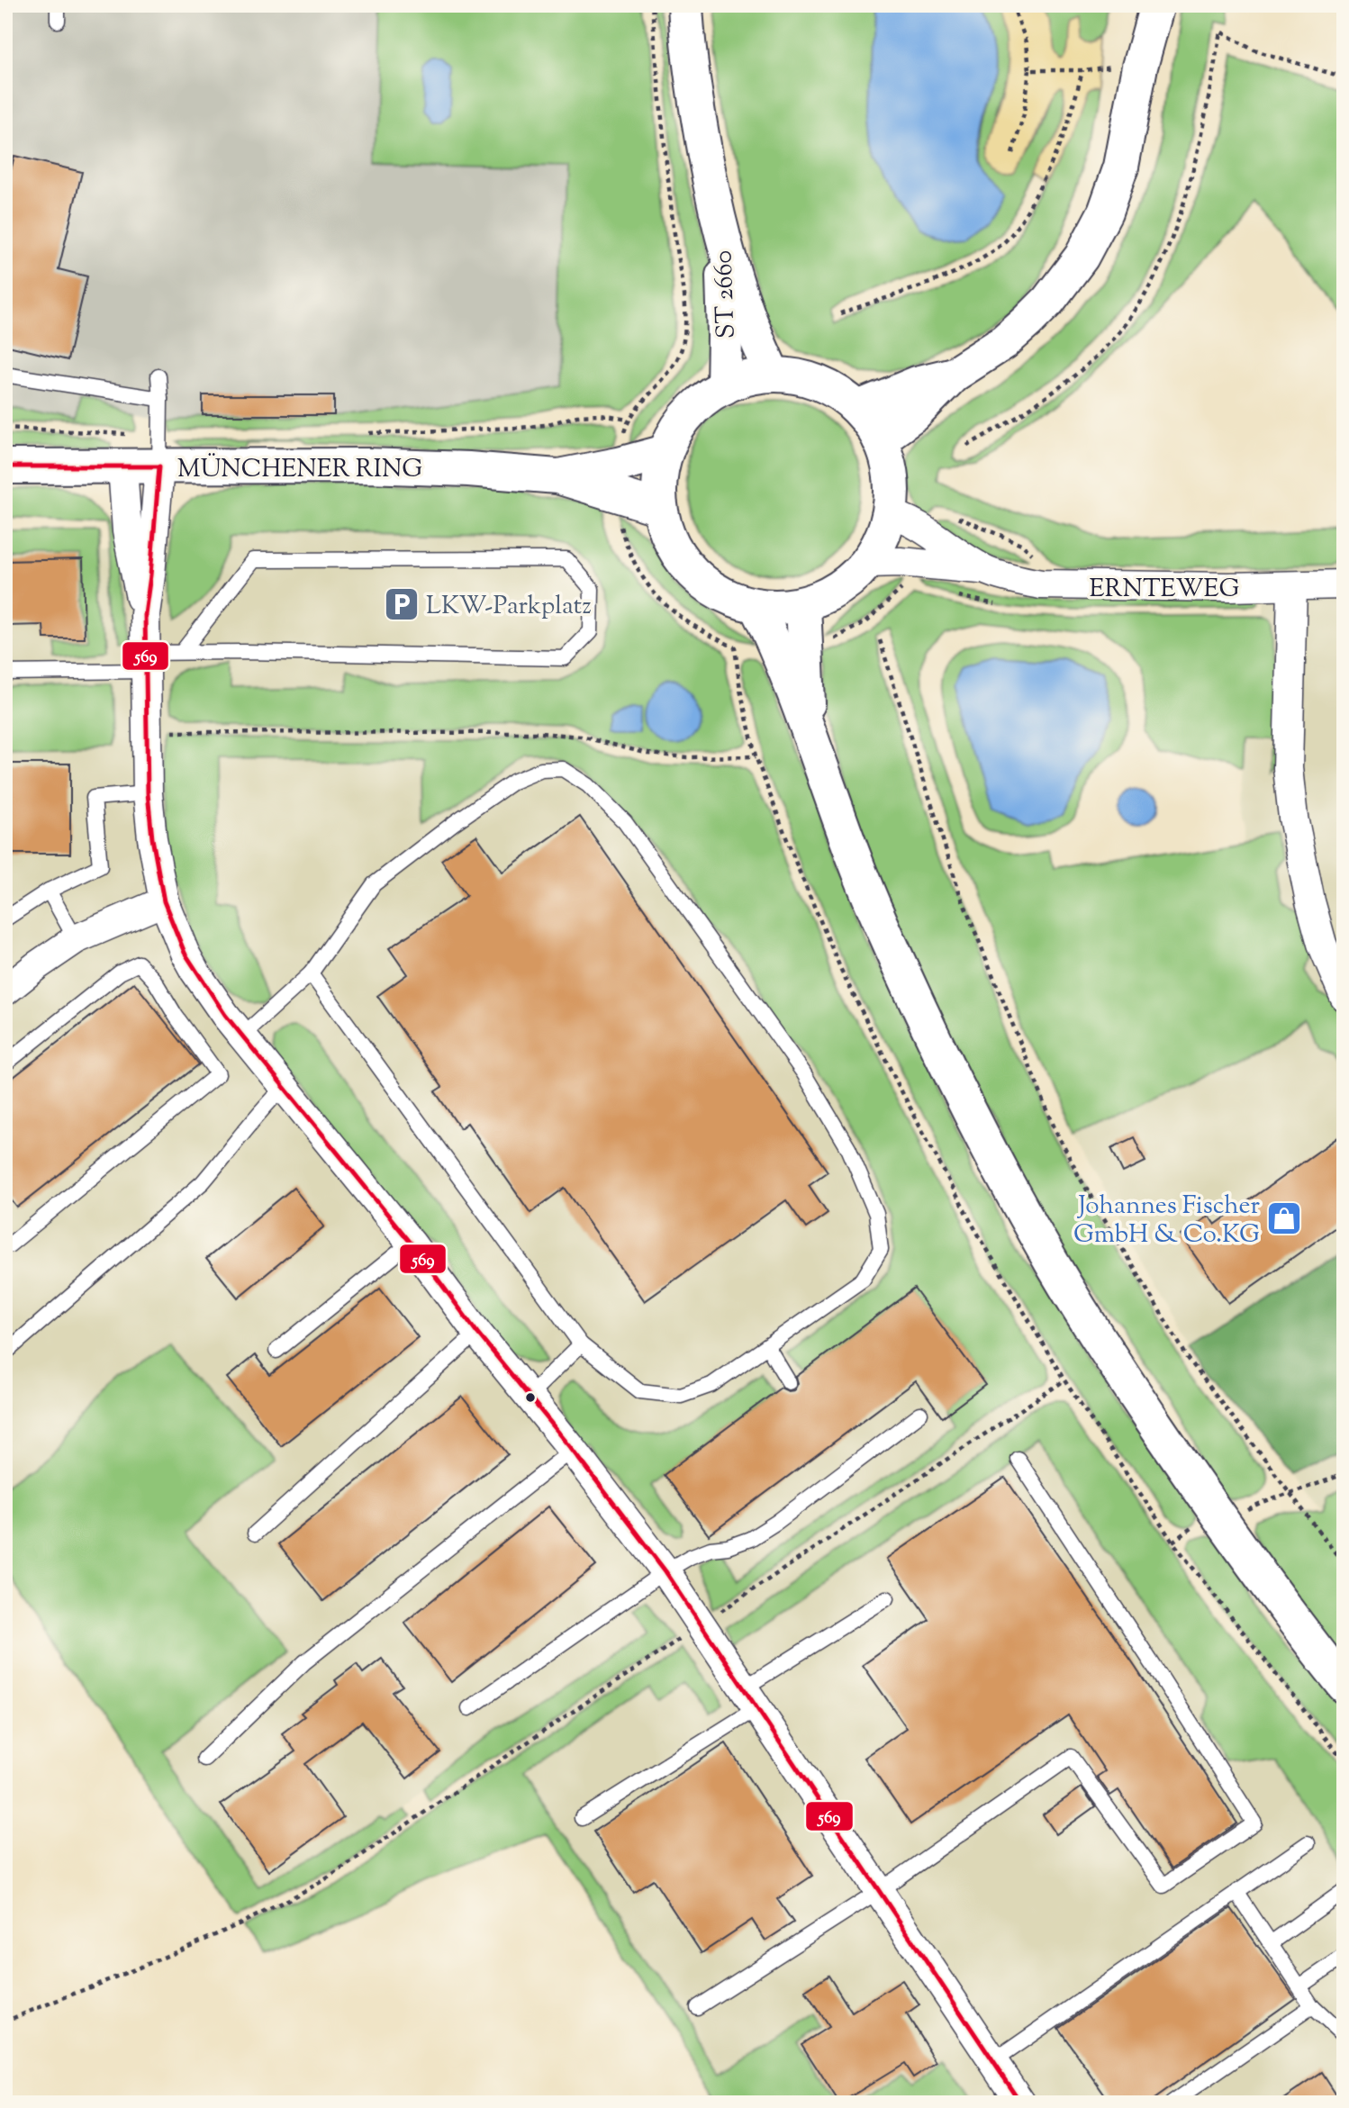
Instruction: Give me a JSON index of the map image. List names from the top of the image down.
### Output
{
  "streets": {
    "main road": ["ST 2660", "MÜNCHENER RING"],
    "street": ["ERNTEWEG"]
  },
  "places": {
    "parking": ["LKW-Parkplatz"],
    "shop": ["Johannes Fischer GmbH & Co.KG"]
  },
  "lines": ["transit line 569"]
}
